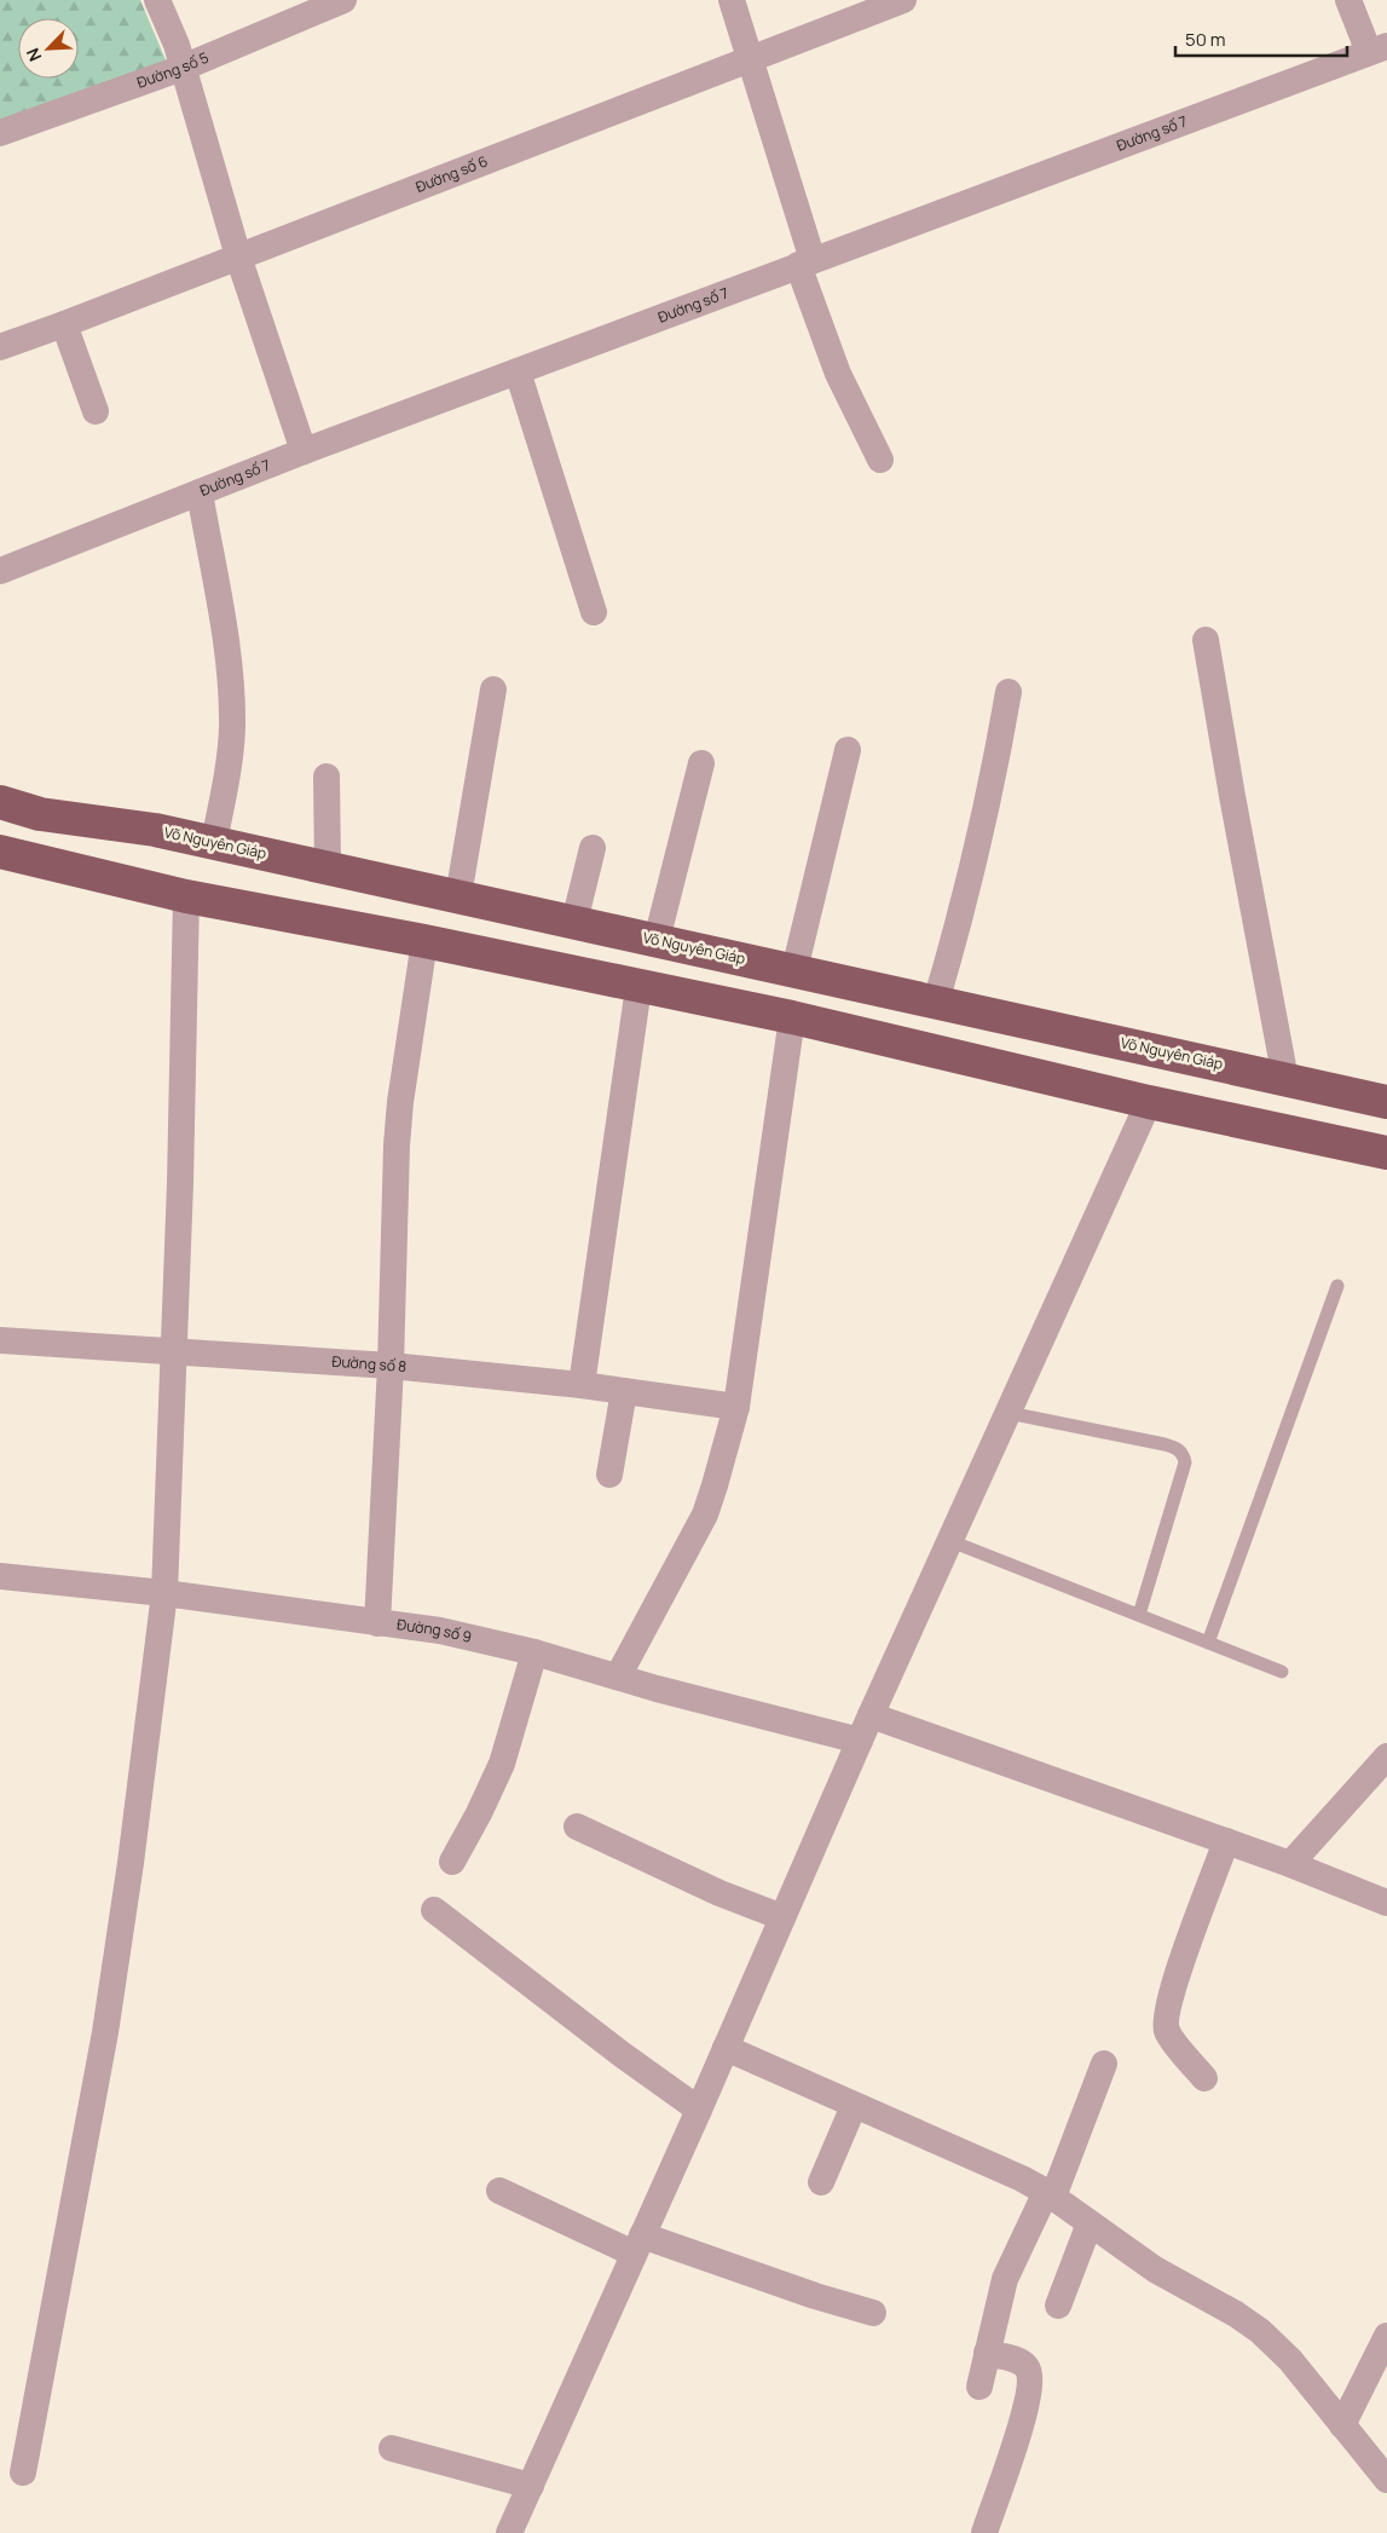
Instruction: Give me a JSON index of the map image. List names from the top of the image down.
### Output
{
  "streets": {
    "highway": ["Võ Nguyên Giáp"],
    "street": [
      "Đường số 5",
      "Đường số 7",
      "Đường số 6",
      "Đường số 8",
      "Đường số 9"
    ]
  },
  "scale_bar": "50 m",
  "north": "bottom left"
}
